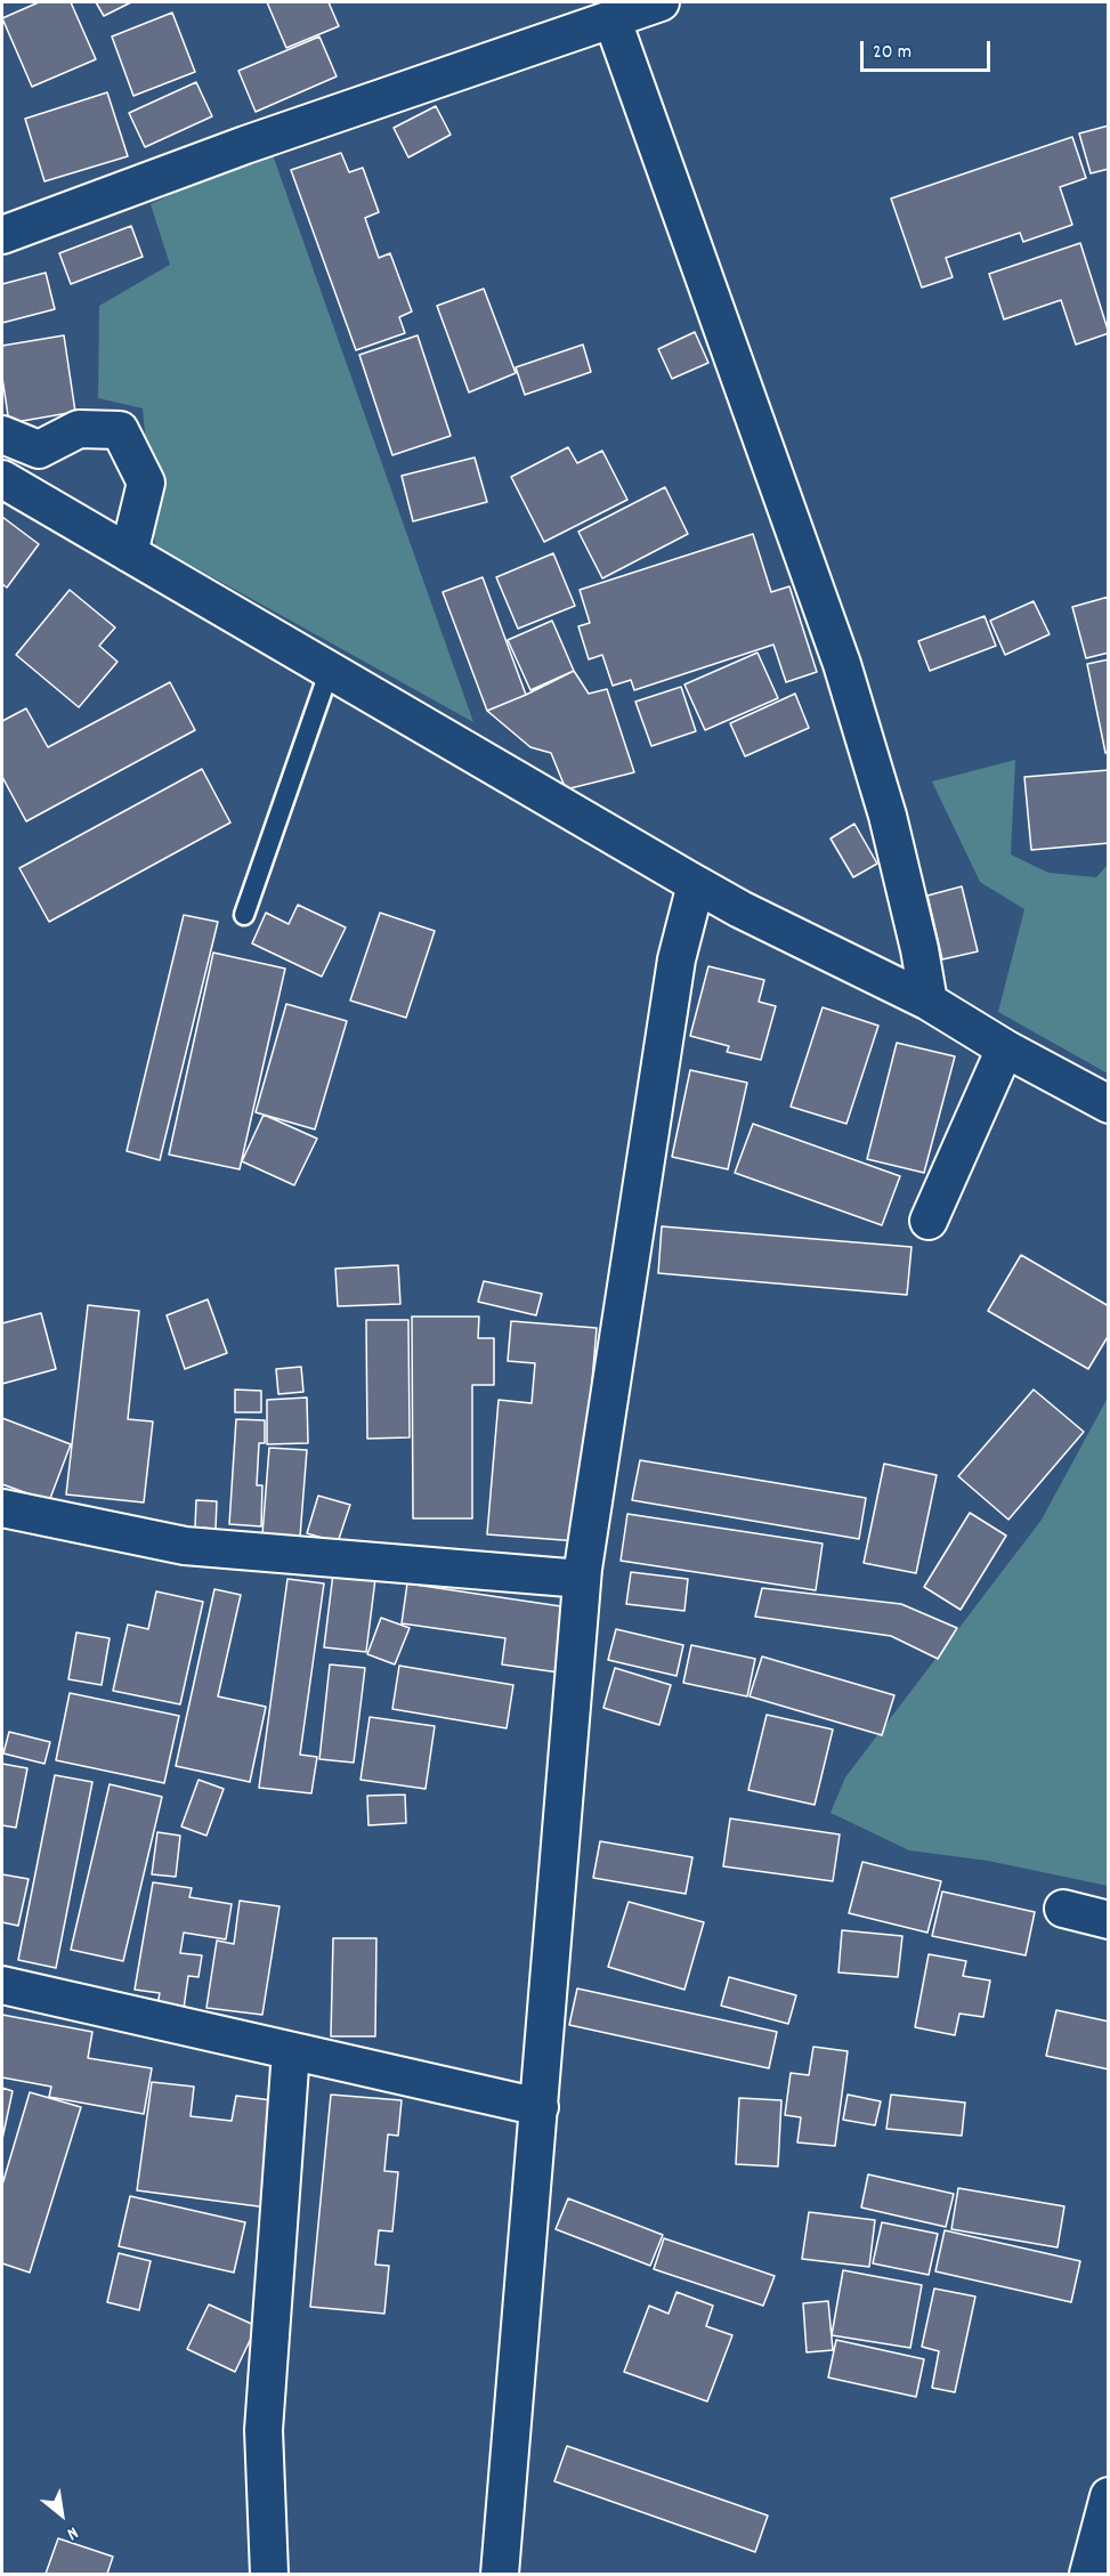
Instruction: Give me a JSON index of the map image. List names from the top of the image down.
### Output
{
  "scale_bar": "20 m",
  "north": "bottom right"
}
